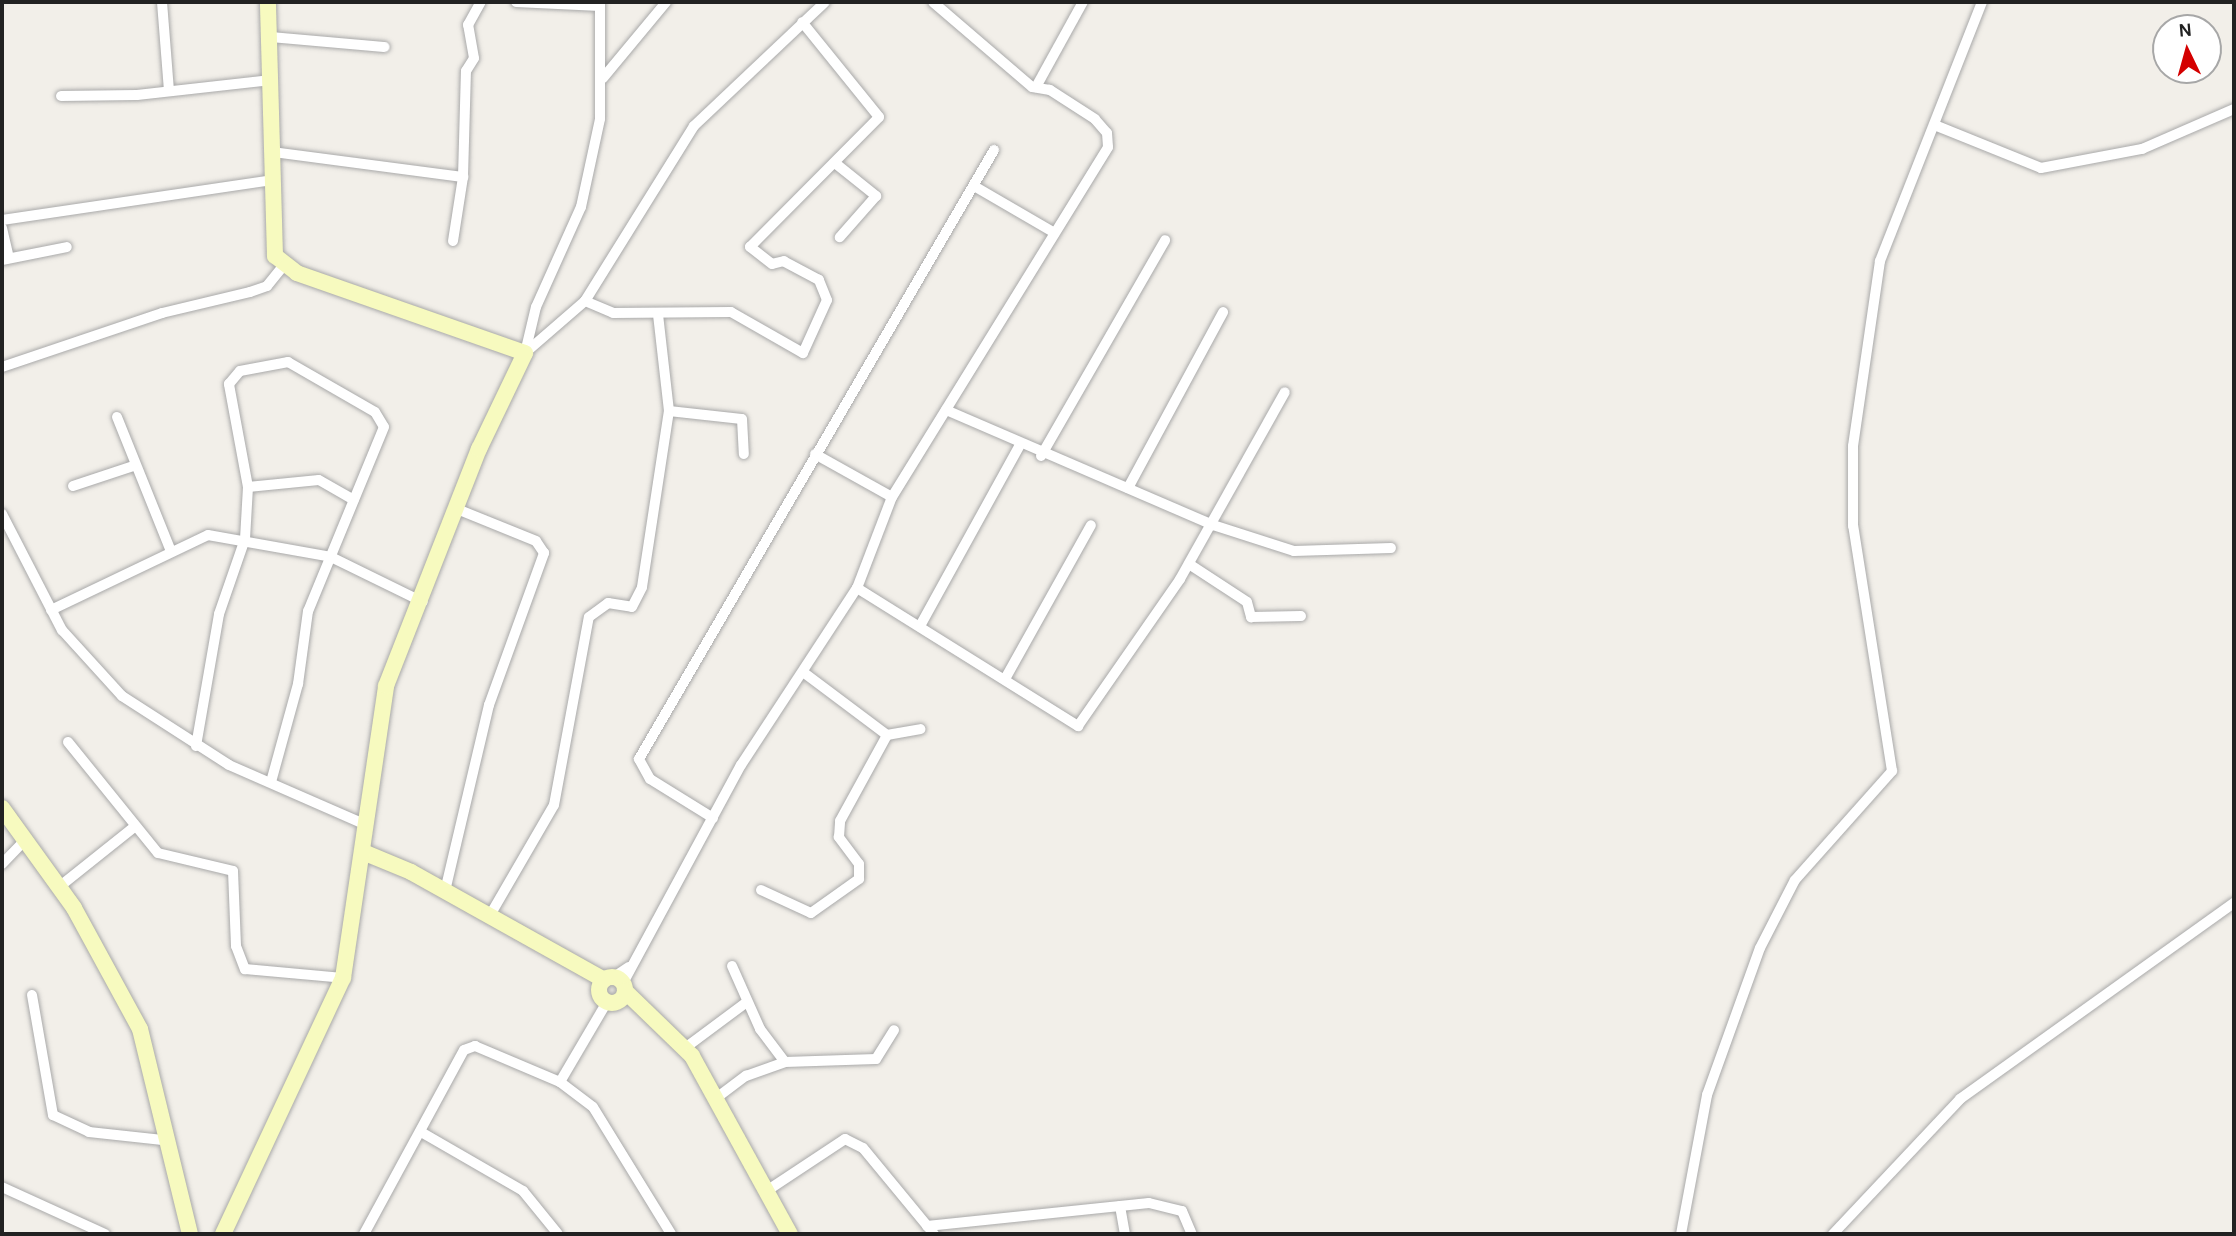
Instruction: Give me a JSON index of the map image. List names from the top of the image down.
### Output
{
  "north": "top"
}
